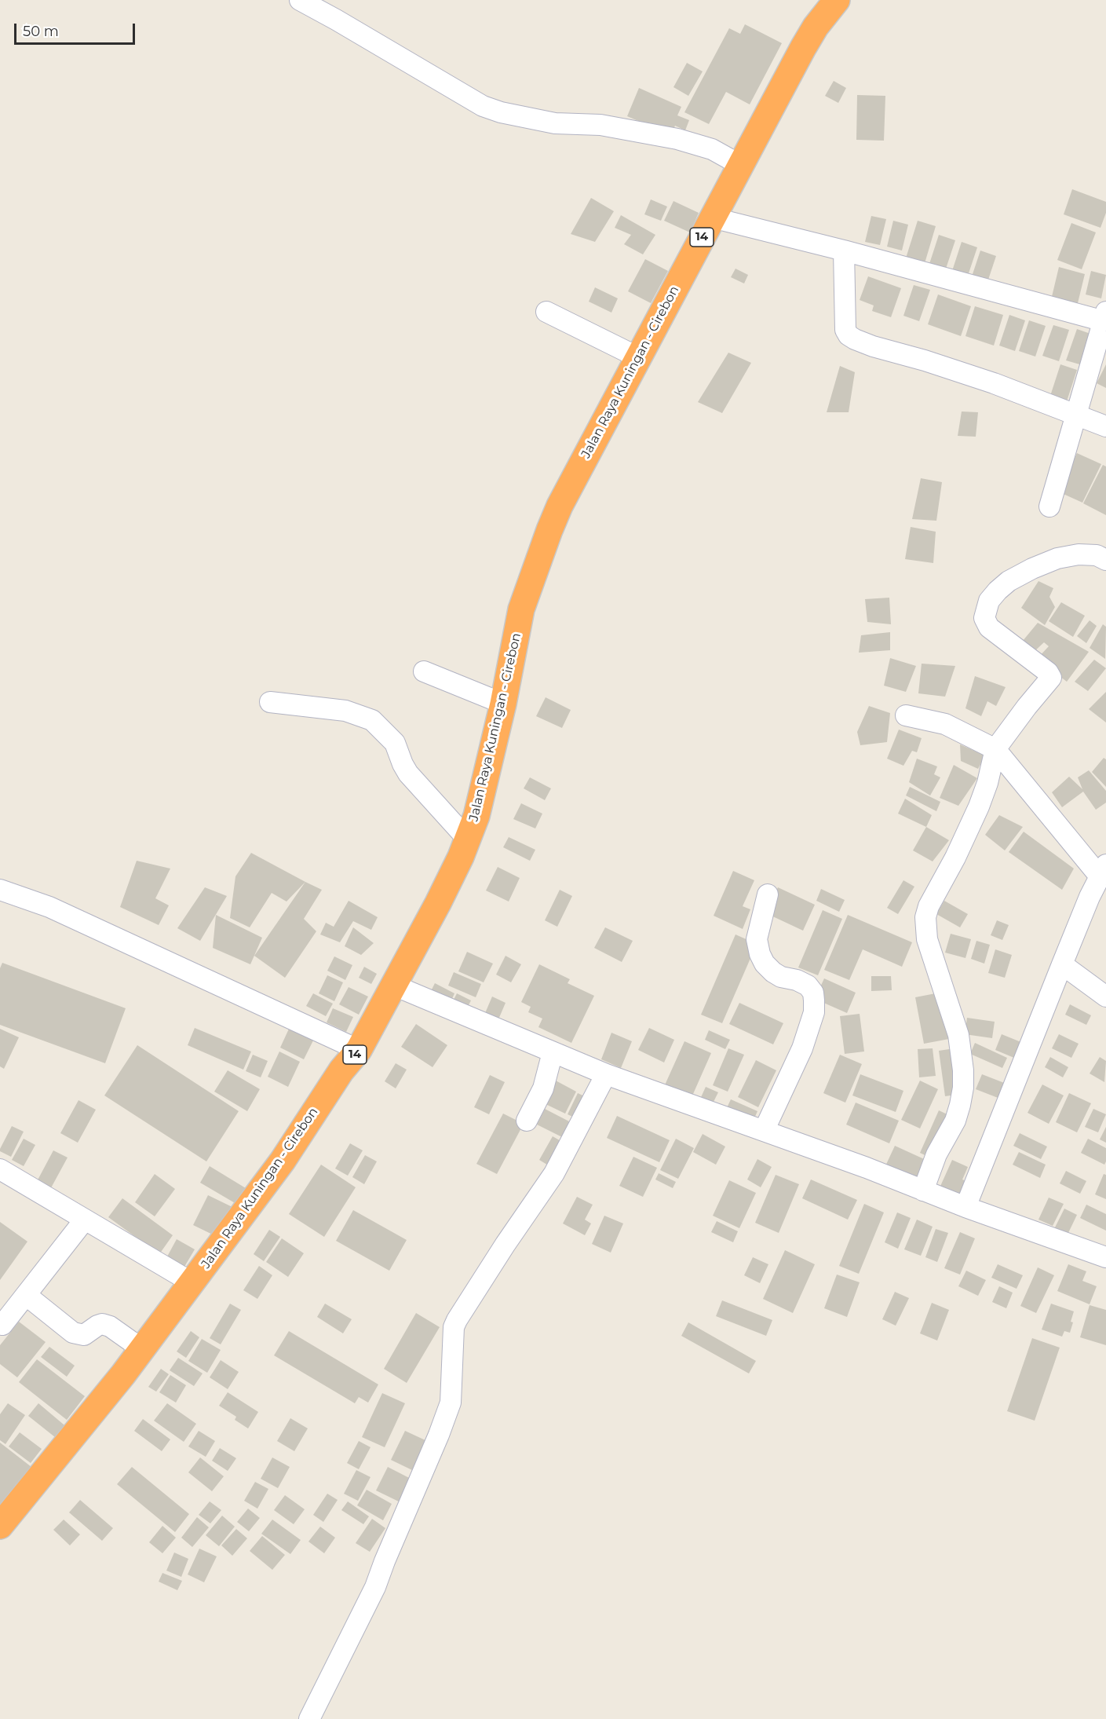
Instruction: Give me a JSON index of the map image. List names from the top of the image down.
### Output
{
  "streets": {
    "highway": ["14", "Jalan Raya Kuningan - Cirebon"]
  },
  "scale_bar": "50 m"
}
